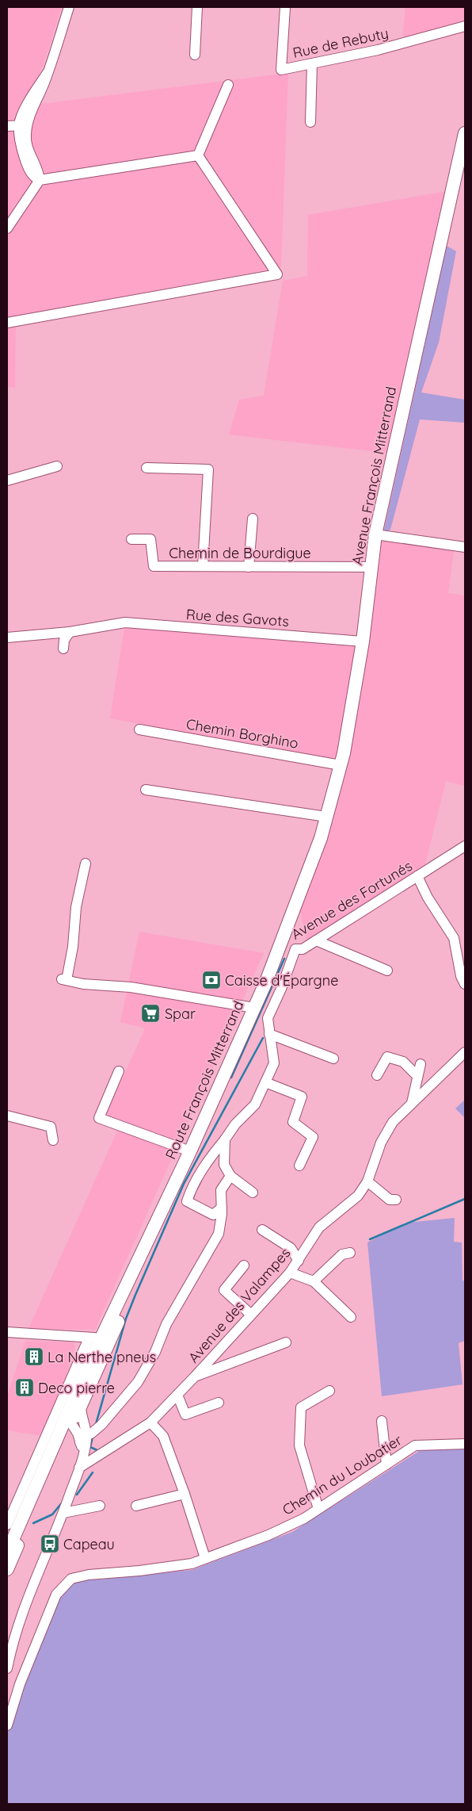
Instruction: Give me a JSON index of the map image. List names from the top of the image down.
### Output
{
  "streets": {
    "main road": ["Avenue François Mitterrand", "Route François Mitterrand"],
    "street": [
      "Rue de Rebuty",
      "Chemin de Bourdigue",
      "Rue des Gavots",
      "Chemin Borghino",
      "Avenue des Fortunés",
      "Avenue des Valampes",
      "Chemin du Loubatier"
    ]
  },
  "crossings": [
    ["Avenue François Mitterrand", "Chemin de Bourdigue"],
    ["Avenue François Mitterrand", "Rue des Gavots"],
    ["Avenue François Mitterrand", "Chemin Borghino"],
    ["Avenue François Mitterrand", "Route François Mitterrand"]
  ],
  "places": {
    "bank": ["Caisse d'Épargne"],
    "supermarket": ["Spar"],
    "building": ["La Nerthe pneus", "Deco pierre"],
    "bus stop": ["Capeau"]
  }
}
